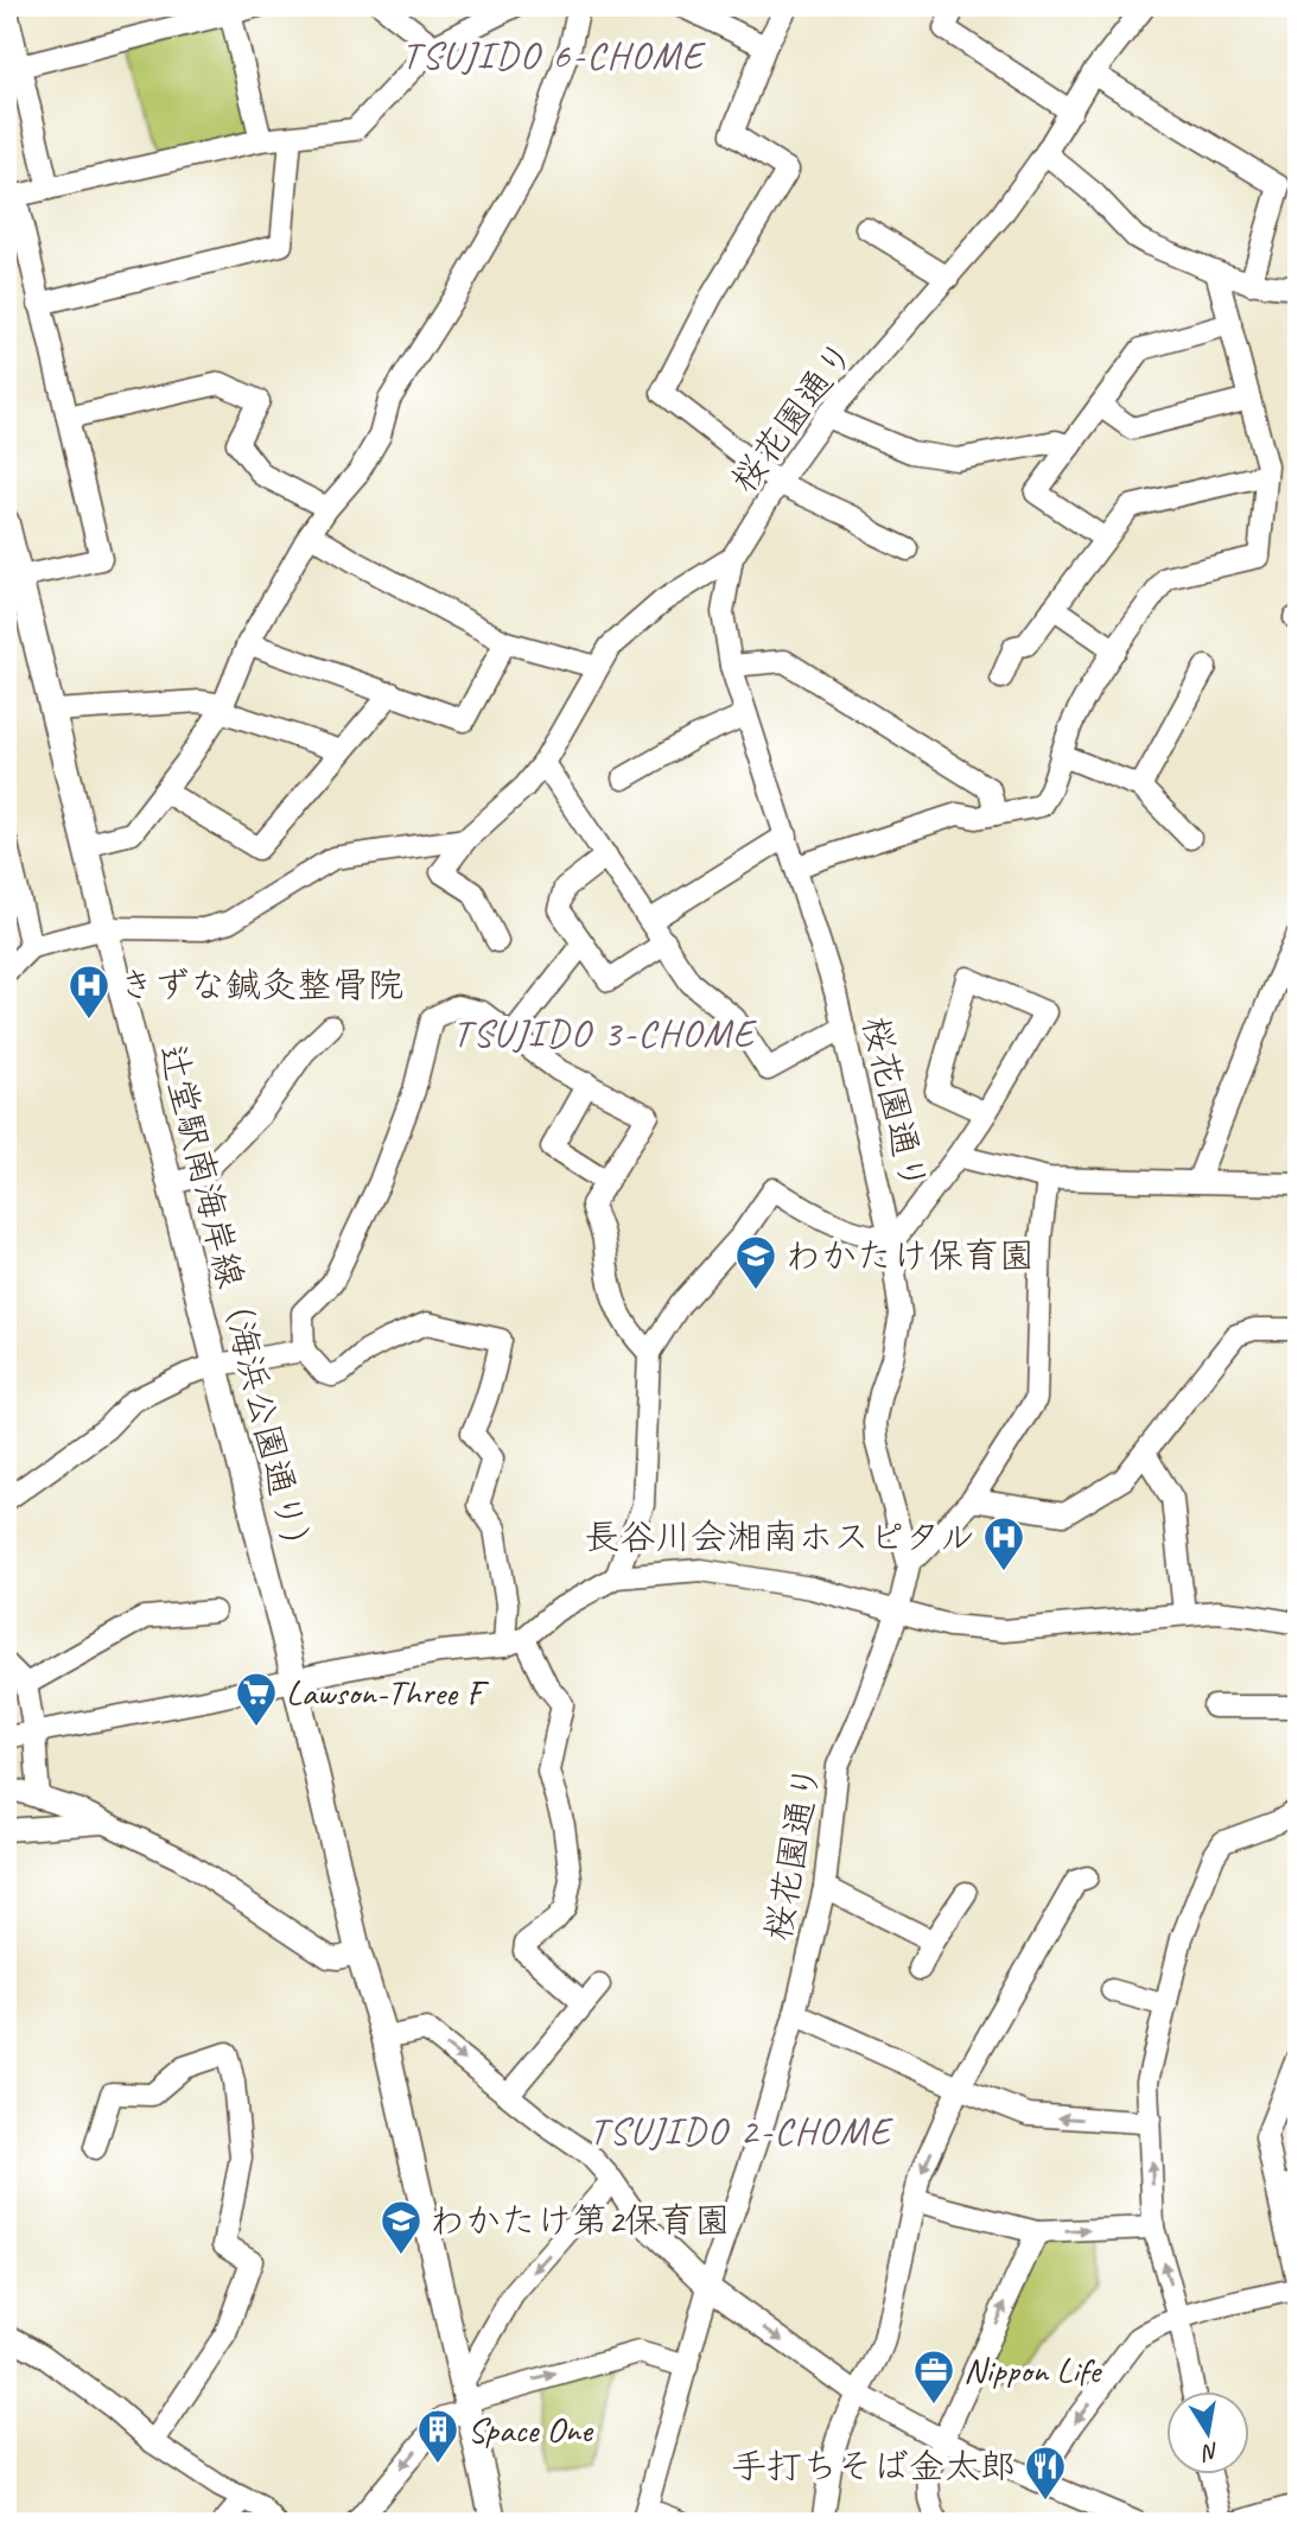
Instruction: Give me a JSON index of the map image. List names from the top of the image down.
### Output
{
  "streets": {
    "street": ["桜花園通り", "辻堂駅南海岸線（海浜公園通り）"]
  },
  "districts": ["TSUJIDO 6-CHOME", "TSUJIDO 3-CHOME", "TSUJIDO 2-CHOME"],
  "places": {
    "hospital": ["きずな鍼灸整骨院", "長谷川会湘南ホスピタル"],
    "school or university": ["わかたけ保育園", "わかたけ第2保育園"],
    "supermarket": ["Lawson-Three F"],
    "office": ["Nippon Life"],
    "building": ["Space One"],
    "restaurant": ["手打ちそば金太郎"]
  },
  "north": "bottom"
}
